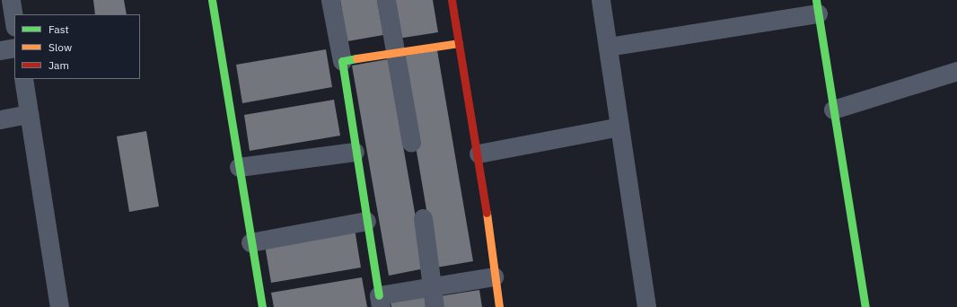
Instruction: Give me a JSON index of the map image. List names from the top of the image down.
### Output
{
  "legend": ["Fast", "Slow", "Jam"]
}
